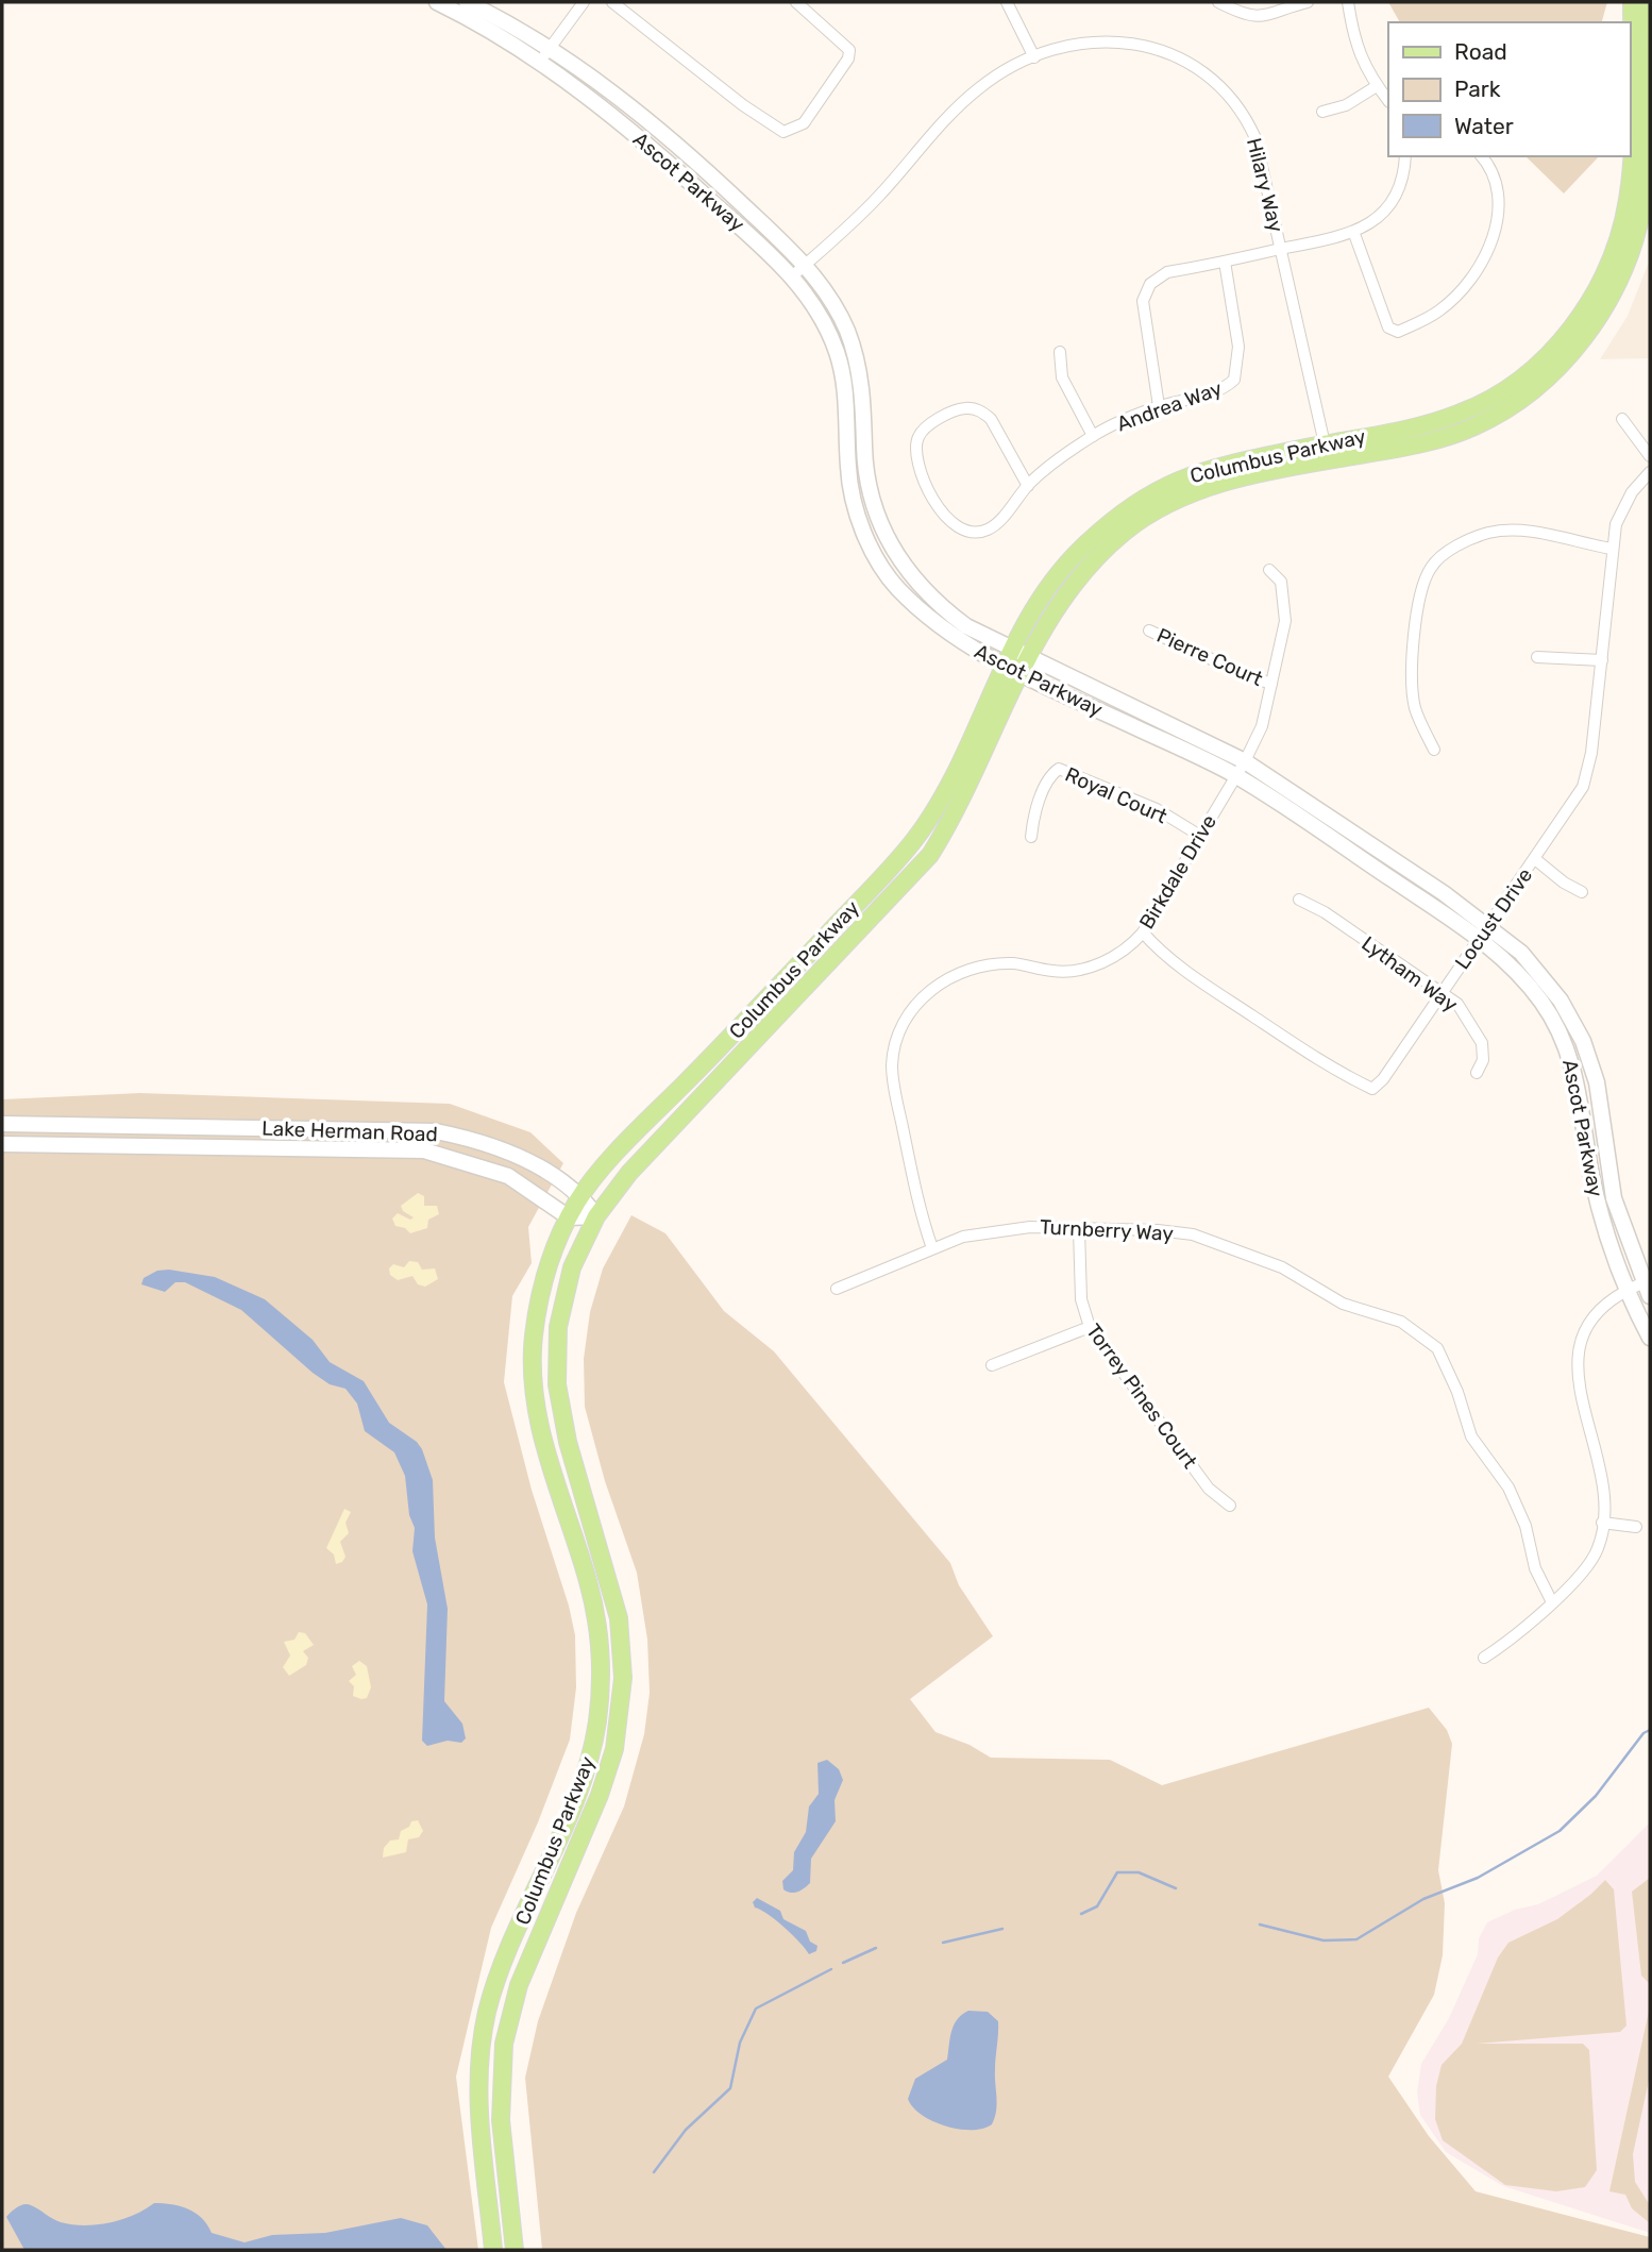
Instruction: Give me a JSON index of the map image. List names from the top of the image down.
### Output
{
  "streets": {
    "main road": ["Ascot Parkway", "Columbus Parkway", "Lake Herman Road"],
    "street": [
      "Hilary Way",
      "Andrea Way",
      "Pierre Court",
      "Royal Court",
      "Birkdale Drive",
      "Locust Drive",
      "Lytham Way",
      "Turnberry Way",
      "Torrey Pines Court"
    ]
  },
  "crossings": [
    ["Ascot Parkway", "Hilary Way"],
    ["Ascot Parkway", "Columbus Parkway"],
    ["Ascot Parkway", "Birkdale Drive"],
    ["Ascot Parkway", "Locust Drive"],
    ["Hilary Way", "Columbus Parkway"],
    ["Columbus Parkway", "Lake Herman Road"],
    ["Pierre Court", "Birkdale Drive"],
    ["Royal Court", "Birkdale Drive"],
    ["Birkdale Drive", "Locust Drive"],
    ["Birkdale Drive", "Turnberry Way"],
    ["Locust Drive", "Lytham Way"],
    ["Turnberry Way", "Torrey Pines Court"]
  ],
  "legend": ["Road", "Park", "Water"]
}
